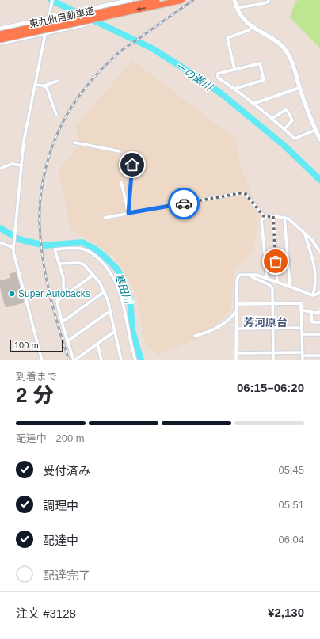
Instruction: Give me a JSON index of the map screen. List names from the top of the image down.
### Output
{
  "streets": {
    "highway": ["東九州自動車道"]
  },
  "districts": ["芳河原台"],
  "water": ["一の瀬川", "寒田川"],
  "places": ["Super Autobacks"],
  "scale_bar": "100 m",
  "page": {
    "scale": "100 m",
    "heading": ["2 分", "到着まで", "06:15–06:20"],
    "panel": ["注文 #3128", "¥2,130"],
    "bar": "配達中 · 200 m",
    "list": [
      ["受付済み", "05:45"],
      ["調理中", "05:51"],
      ["配達中", "06:04"],
      "配達完了"
    ]
  }
}
